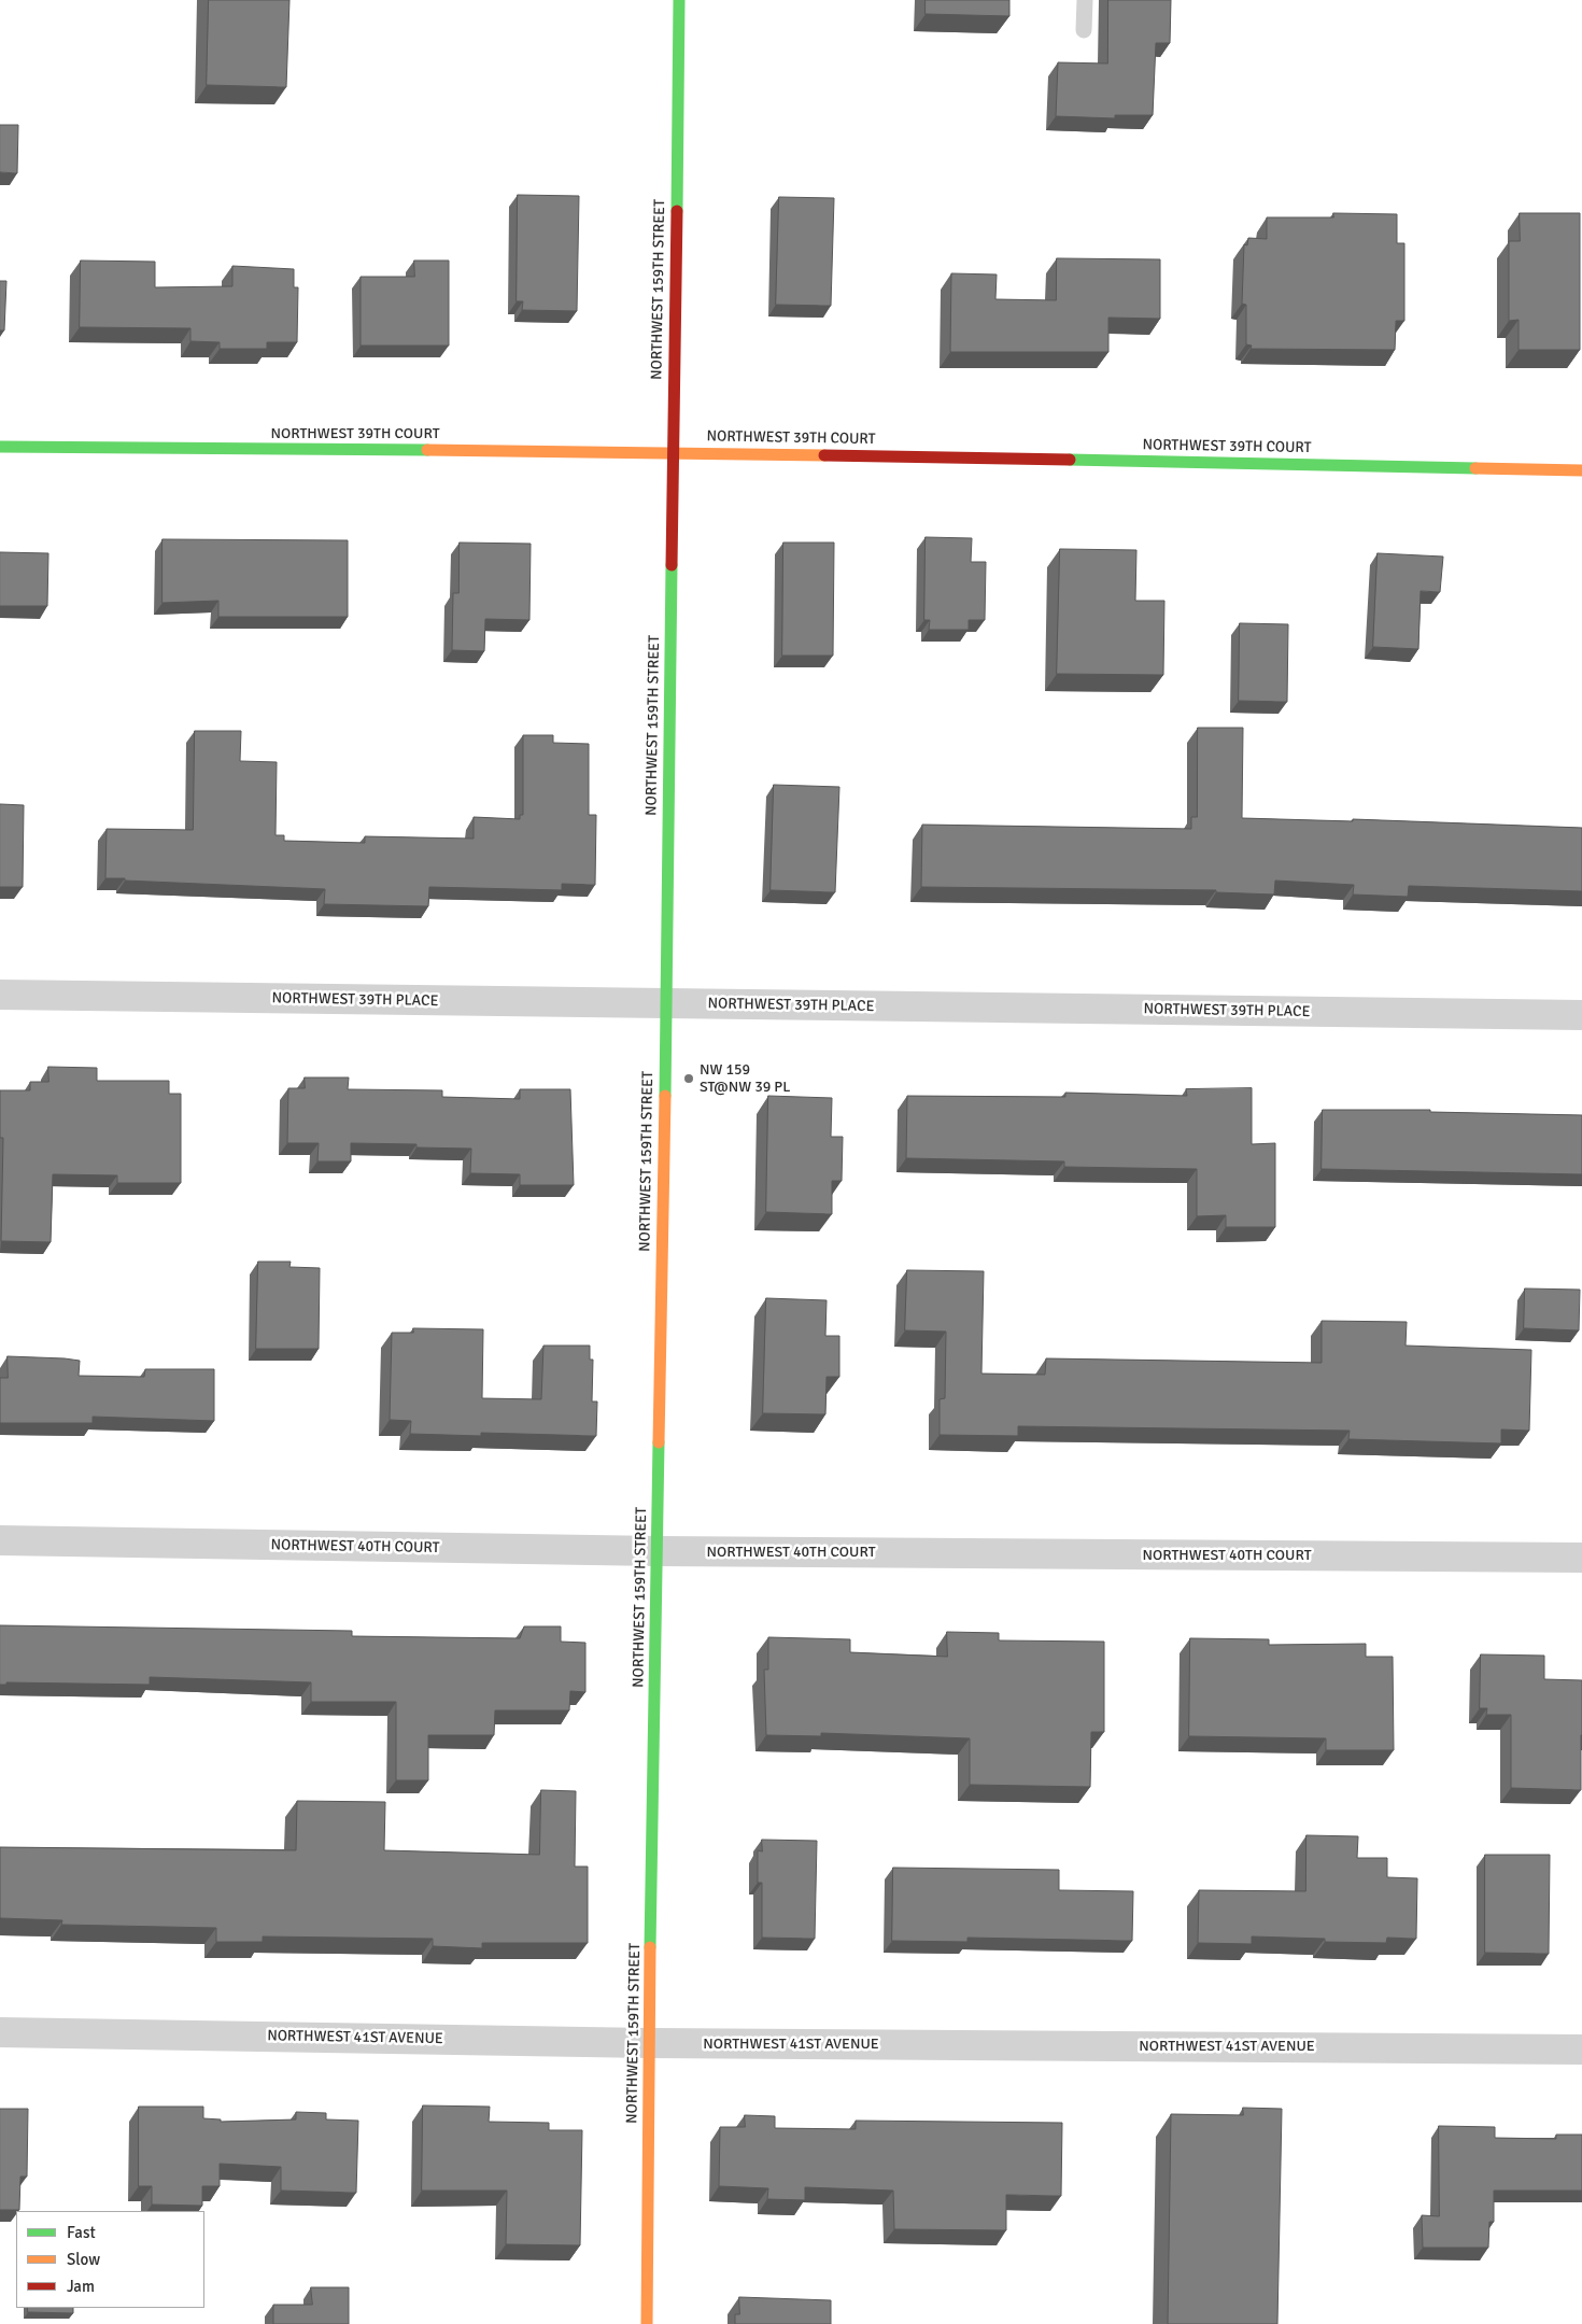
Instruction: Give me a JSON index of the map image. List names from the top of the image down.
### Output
{
  "streets": {
    "street": [
      "NORTHWEST 159TH STREET",
      "NORTHWEST 39TH COURT",
      "NORTHWEST 39TH PLACE",
      "NORTHWEST 40TH COURT",
      "NORTHWEST 41ST AVENUE"
    ]
  },
  "crossings": [
    ["NORTHWEST 159TH STREET", "NORTHWEST 39TH COURT"],
    ["NORTHWEST 159TH STREET", "NORTHWEST 39TH PLACE"],
    ["NORTHWEST 159TH STREET", "NORTHWEST 40TH COURT"],
    ["NORTHWEST 159TH STREET", "NORTHWEST 41ST AVENUE"]
  ],
  "places": ["NW 159 ST@NW 39 PL"],
  "legend": ["Fast", "Slow", "Jam"]
}
